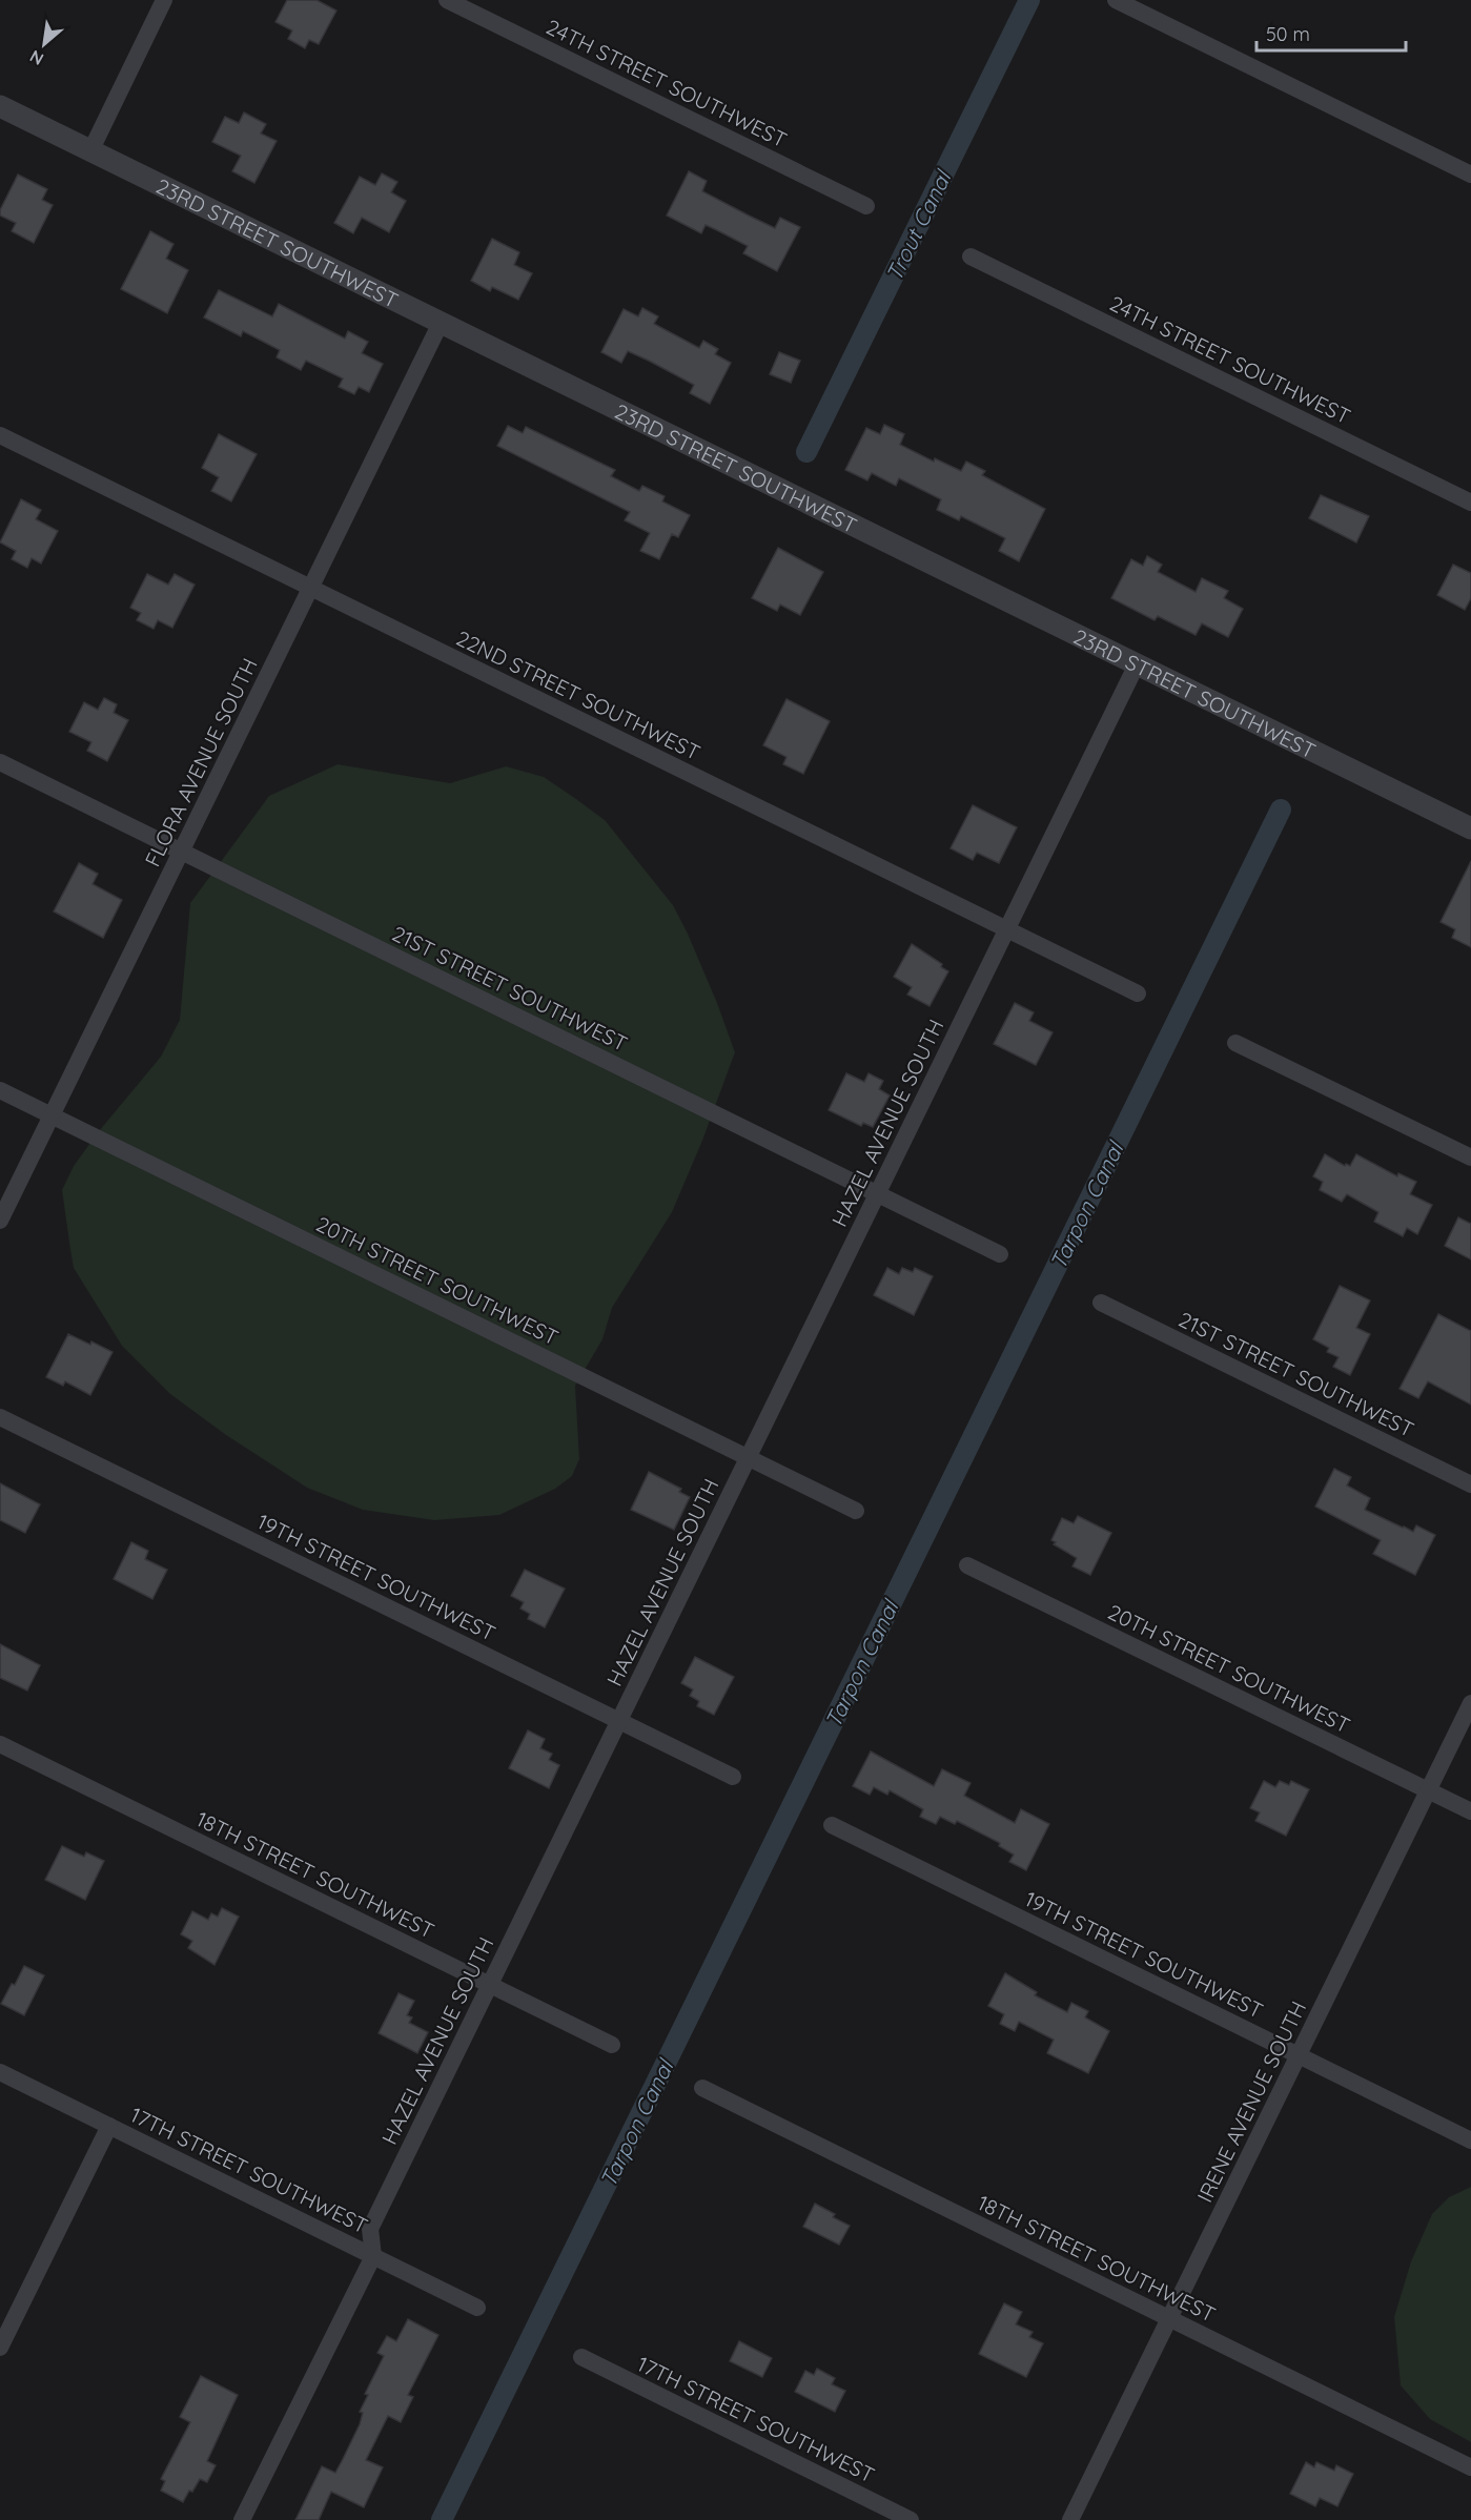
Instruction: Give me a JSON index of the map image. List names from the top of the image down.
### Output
{
  "streets": {
    "street": [
      "24TH STREET SOUTHWEST",
      "23RD STREET SOUTHWEST",
      "22ND STREET SOUTHWEST",
      "FLORA AVENUE SOUTH",
      "21ST STREET SOUTHWEST",
      "HAZEL AVENUE SOUTH",
      "20TH STREET SOUTHWEST",
      "19TH STREET SOUTHWEST",
      "18TH STREET SOUTHWEST",
      "IRENE AVENUE SOUTH",
      "17TH STREET SOUTHWEST"
    ]
  },
  "crossings": [
    ["23RD STREET SOUTHWEST", "FLORA AVENUE SOUTH"],
    ["23RD STREET SOUTHWEST", "HAZEL AVENUE SOUTH"],
    ["22ND STREET SOUTHWEST", "FLORA AVENUE SOUTH"],
    ["22ND STREET SOUTHWEST", "HAZEL AVENUE SOUTH"],
    ["FLORA AVENUE SOUTH", "21ST STREET SOUTHWEST"],
    ["FLORA AVENUE SOUTH", "20TH STREET SOUTHWEST"],
    ["21ST STREET SOUTHWEST", "HAZEL AVENUE SOUTH"],
    ["HAZEL AVENUE SOUTH", "20TH STREET SOUTHWEST"],
    ["HAZEL AVENUE SOUTH", "19TH STREET SOUTHWEST"],
    ["HAZEL AVENUE SOUTH", "18TH STREET SOUTHWEST"],
    ["HAZEL AVENUE SOUTH", "17TH STREET SOUTHWEST"],
    ["20TH STREET SOUTHWEST", "IRENE AVENUE SOUTH"],
    ["19TH STREET SOUTHWEST", "IRENE AVENUE SOUTH"],
    ["18TH STREET SOUTHWEST", "IRENE AVENUE SOUTH"]
  ],
  "water": ["Trout Canal", "Tarpon Canal"],
  "scale_bar": "50 m",
  "north": "bottom left"
}
